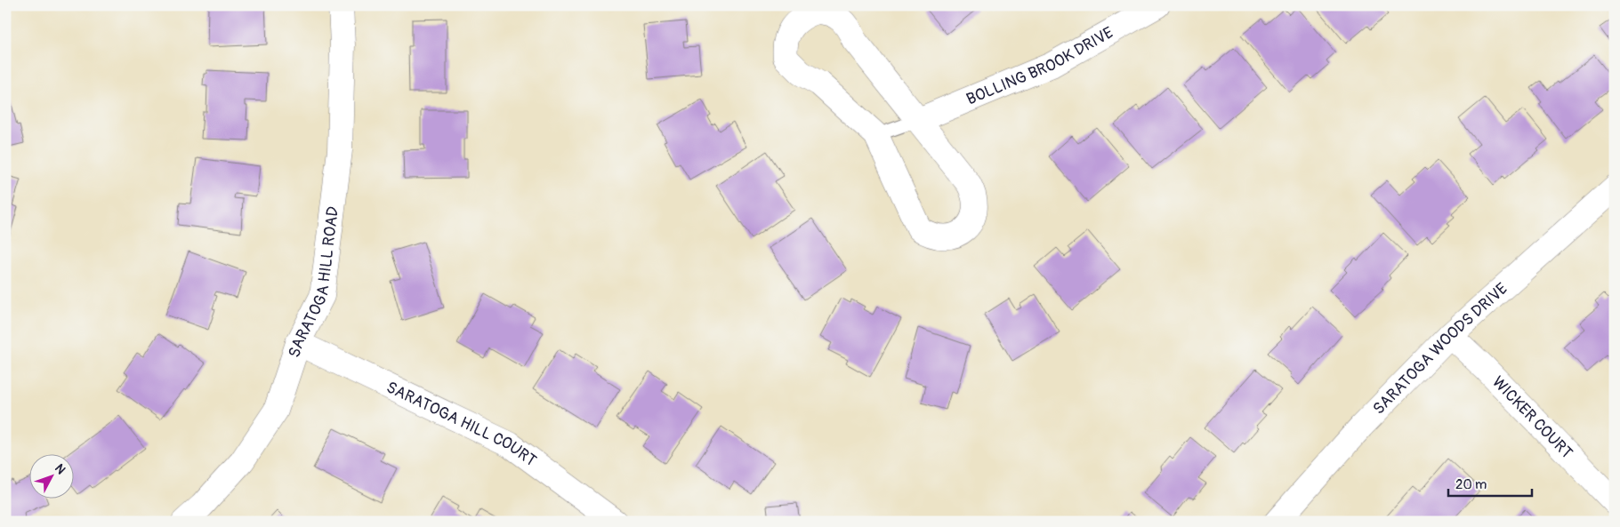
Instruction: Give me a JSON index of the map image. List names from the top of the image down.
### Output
{
  "streets": {
    "street": [
      "BOLLING BROOK DRIVE",
      "SARATOGA HILL ROAD",
      "SARATOGA WOODS DRIVE",
      "WICKER COURT",
      "SARATOGA HILL COURT"
    ]
  },
  "crossings": [
    ["SARATOGA HILL ROAD", "SARATOGA HILL COURT"],
    ["SARATOGA WOODS DRIVE", "WICKER COURT"]
  ],
  "scale_bar": "20 m",
  "north": "top right"
}
